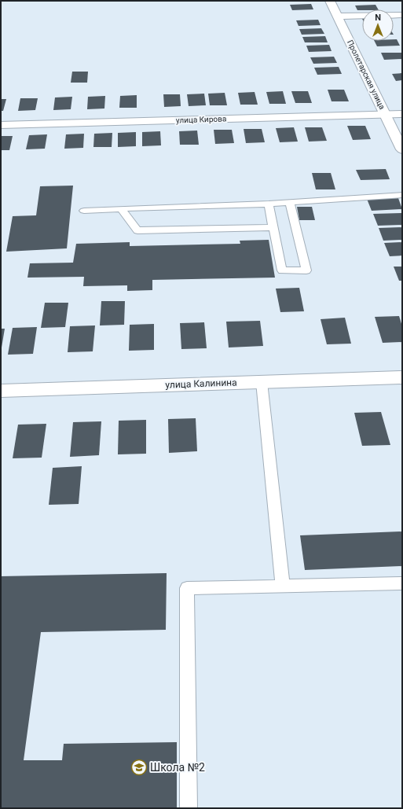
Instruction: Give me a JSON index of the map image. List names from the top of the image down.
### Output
{
  "streets": {
    "street": ["Пролетарская улица", "улица Кирова", "улица Калинина"]
  },
  "crossings": [
    ["Пролетарская улица", "улица Кирова"]
  ],
  "places": {
    "school or university": ["Школа №2"]
  },
  "north": "top"
}
